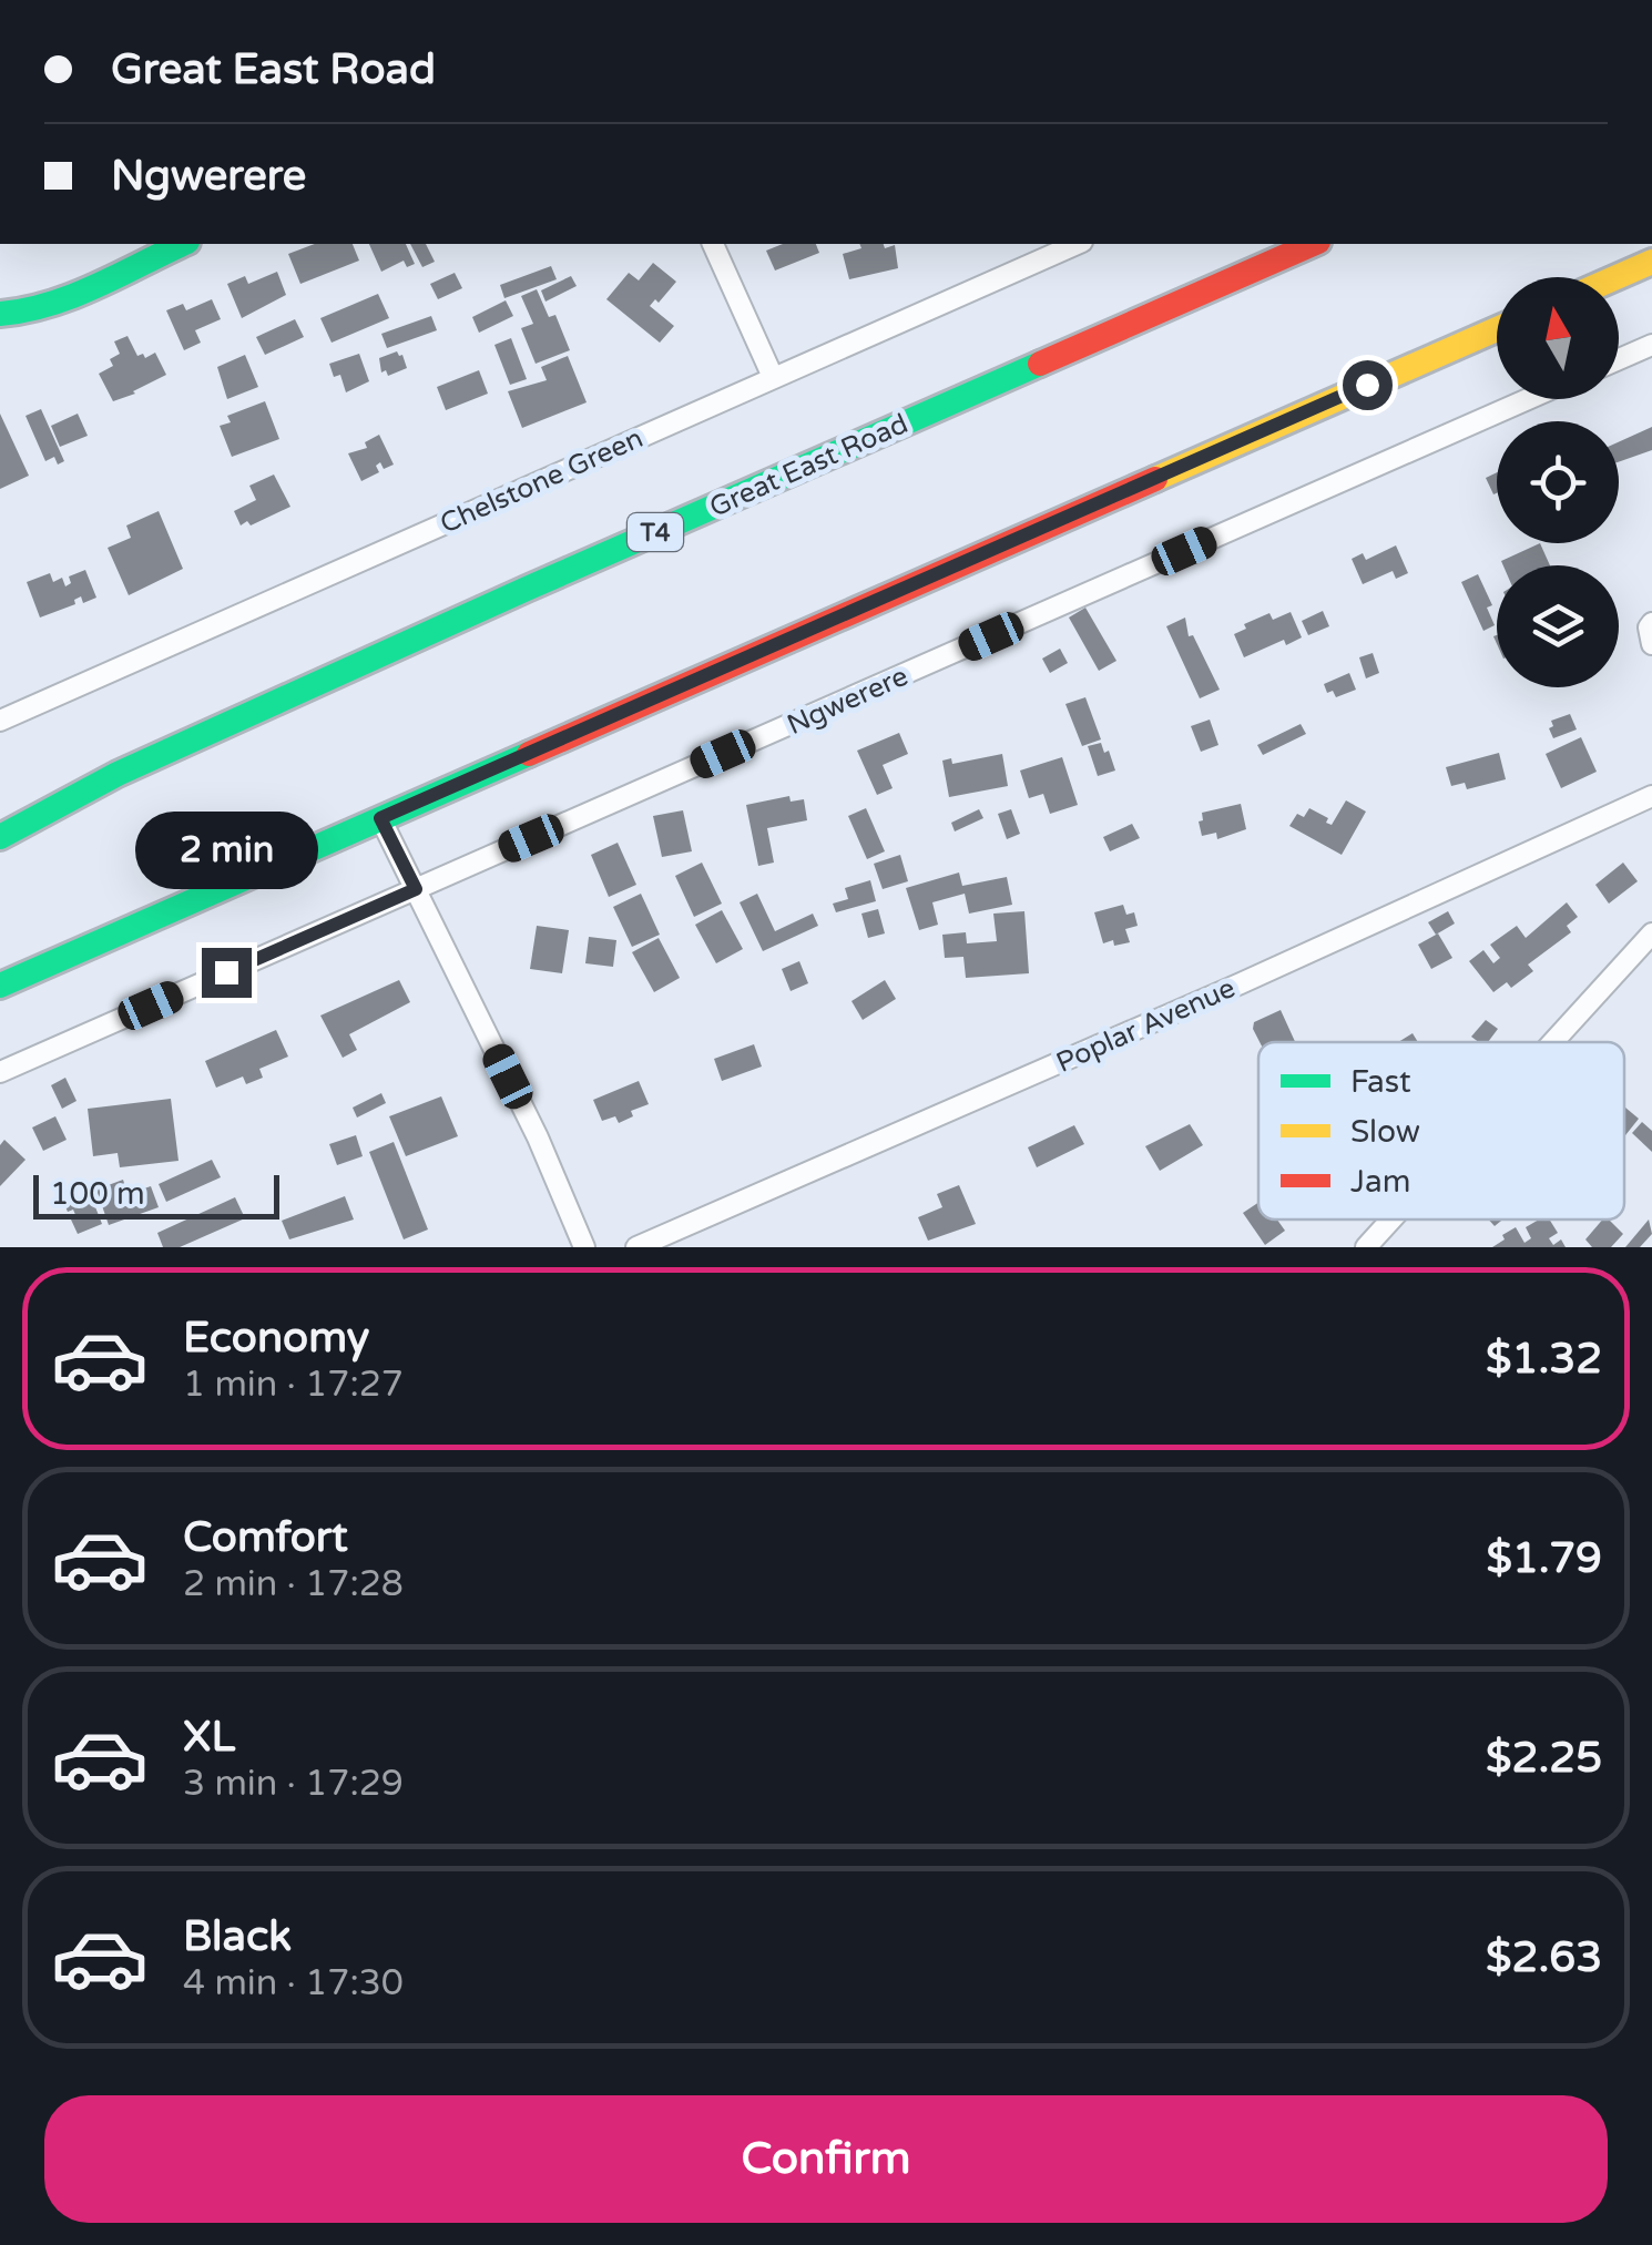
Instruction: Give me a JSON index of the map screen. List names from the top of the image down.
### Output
{
  "streets": {
    "main road": ["Great East Road", "T4"],
    "street": ["Chelstone Green", "Ngwerere", "Poplar Avenue"]
  },
  "legend": ["Fast", "Slow", "Jam"],
  "scale_bar": "100 m",
  "north": "top",
  "page": {
    "banner": ["Great East Road", "Ngwerere"],
    "bubble": "2 min",
    "scale": "100 m",
    "list": [
      {
        "name": "Economy",
        "note": "1 min · 17:27",
        "value": "$1.32"
      },
      {
        "name": "Comfort",
        "note": "2 min · 17:28",
        "value": "$1.79"
      },
      {
        "name": "XL",
        "note": "3 min · 17:29",
        "value": "$2.25"
      },
      {
        "name": "Black",
        "note": "4 min · 17:30",
        "value": "$2.63"
      }
    ],
    "buttons": "Confirm"
  }
}
